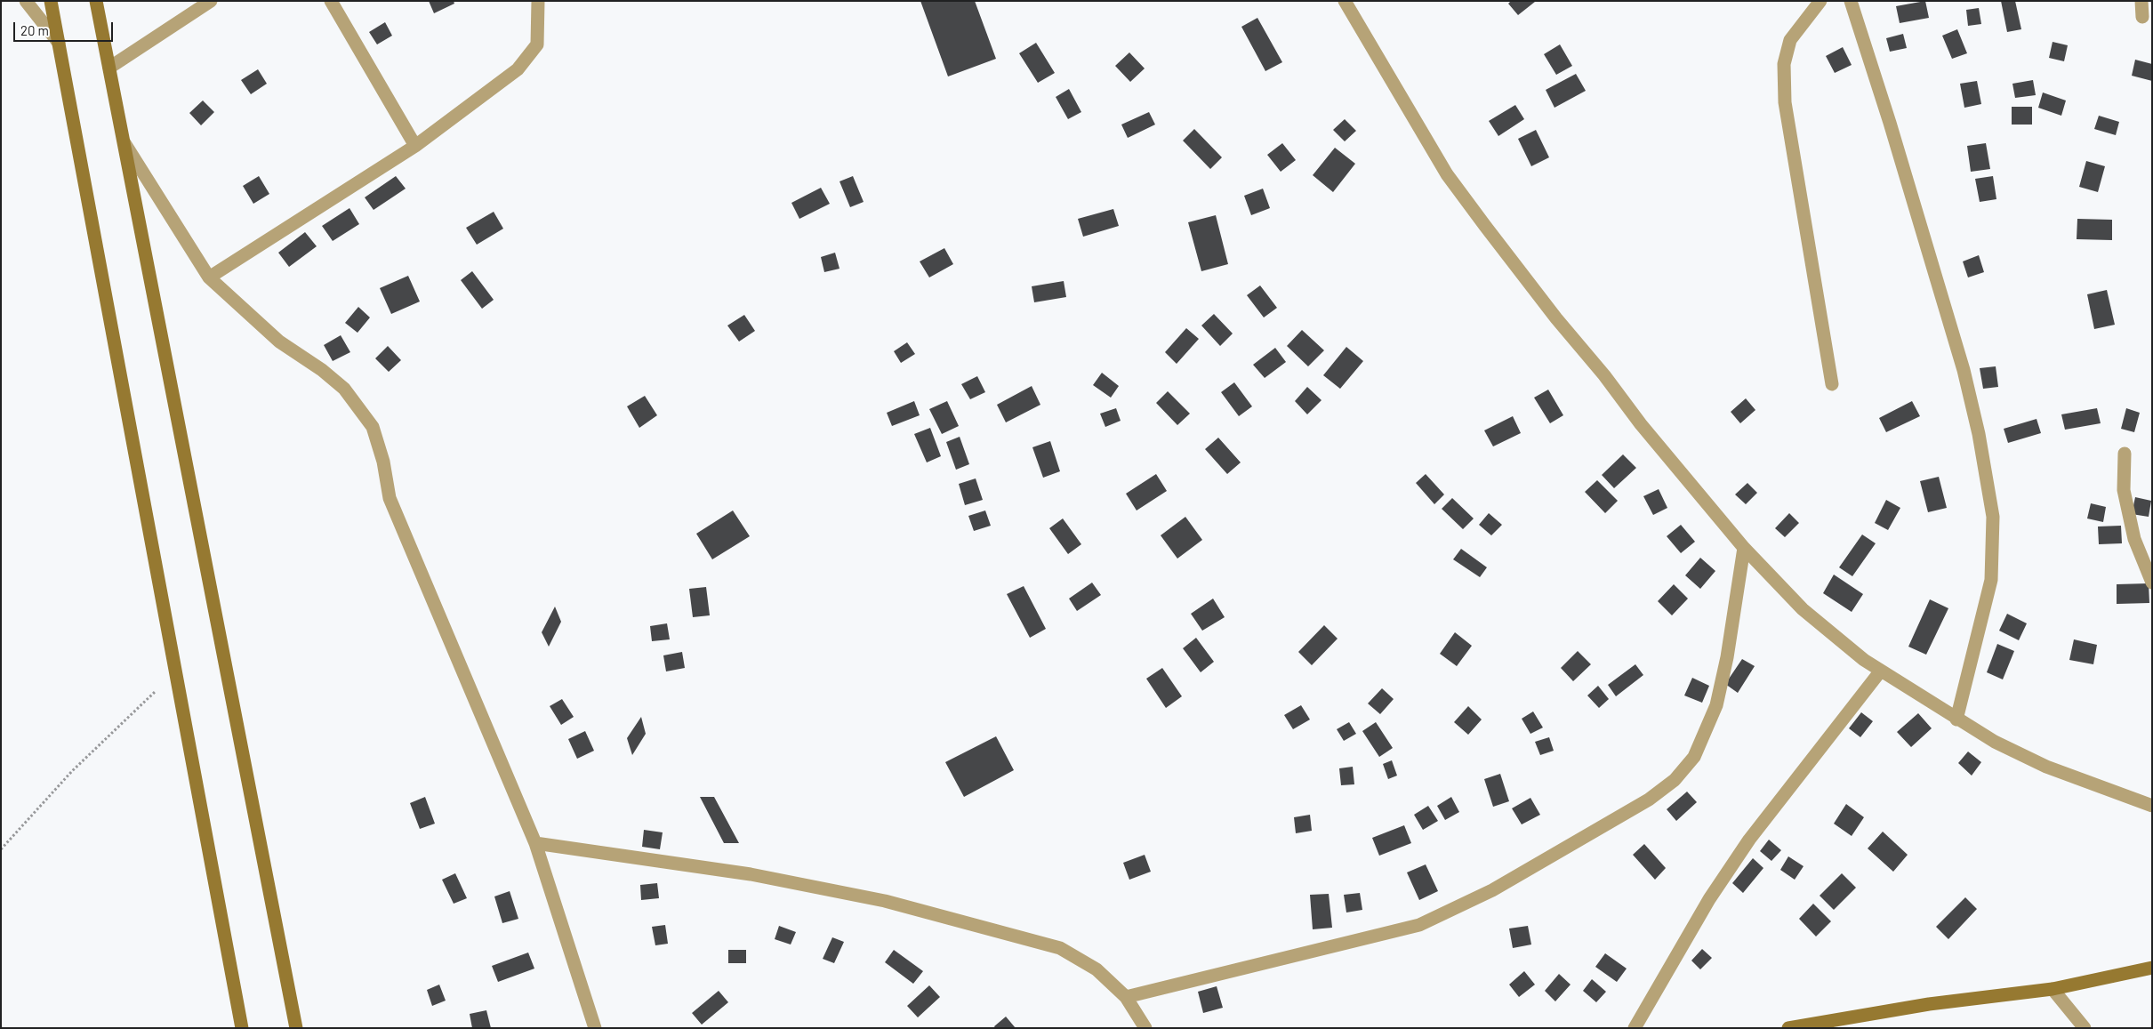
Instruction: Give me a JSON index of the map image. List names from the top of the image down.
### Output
{
  "scale_bar": "20 m"
}
